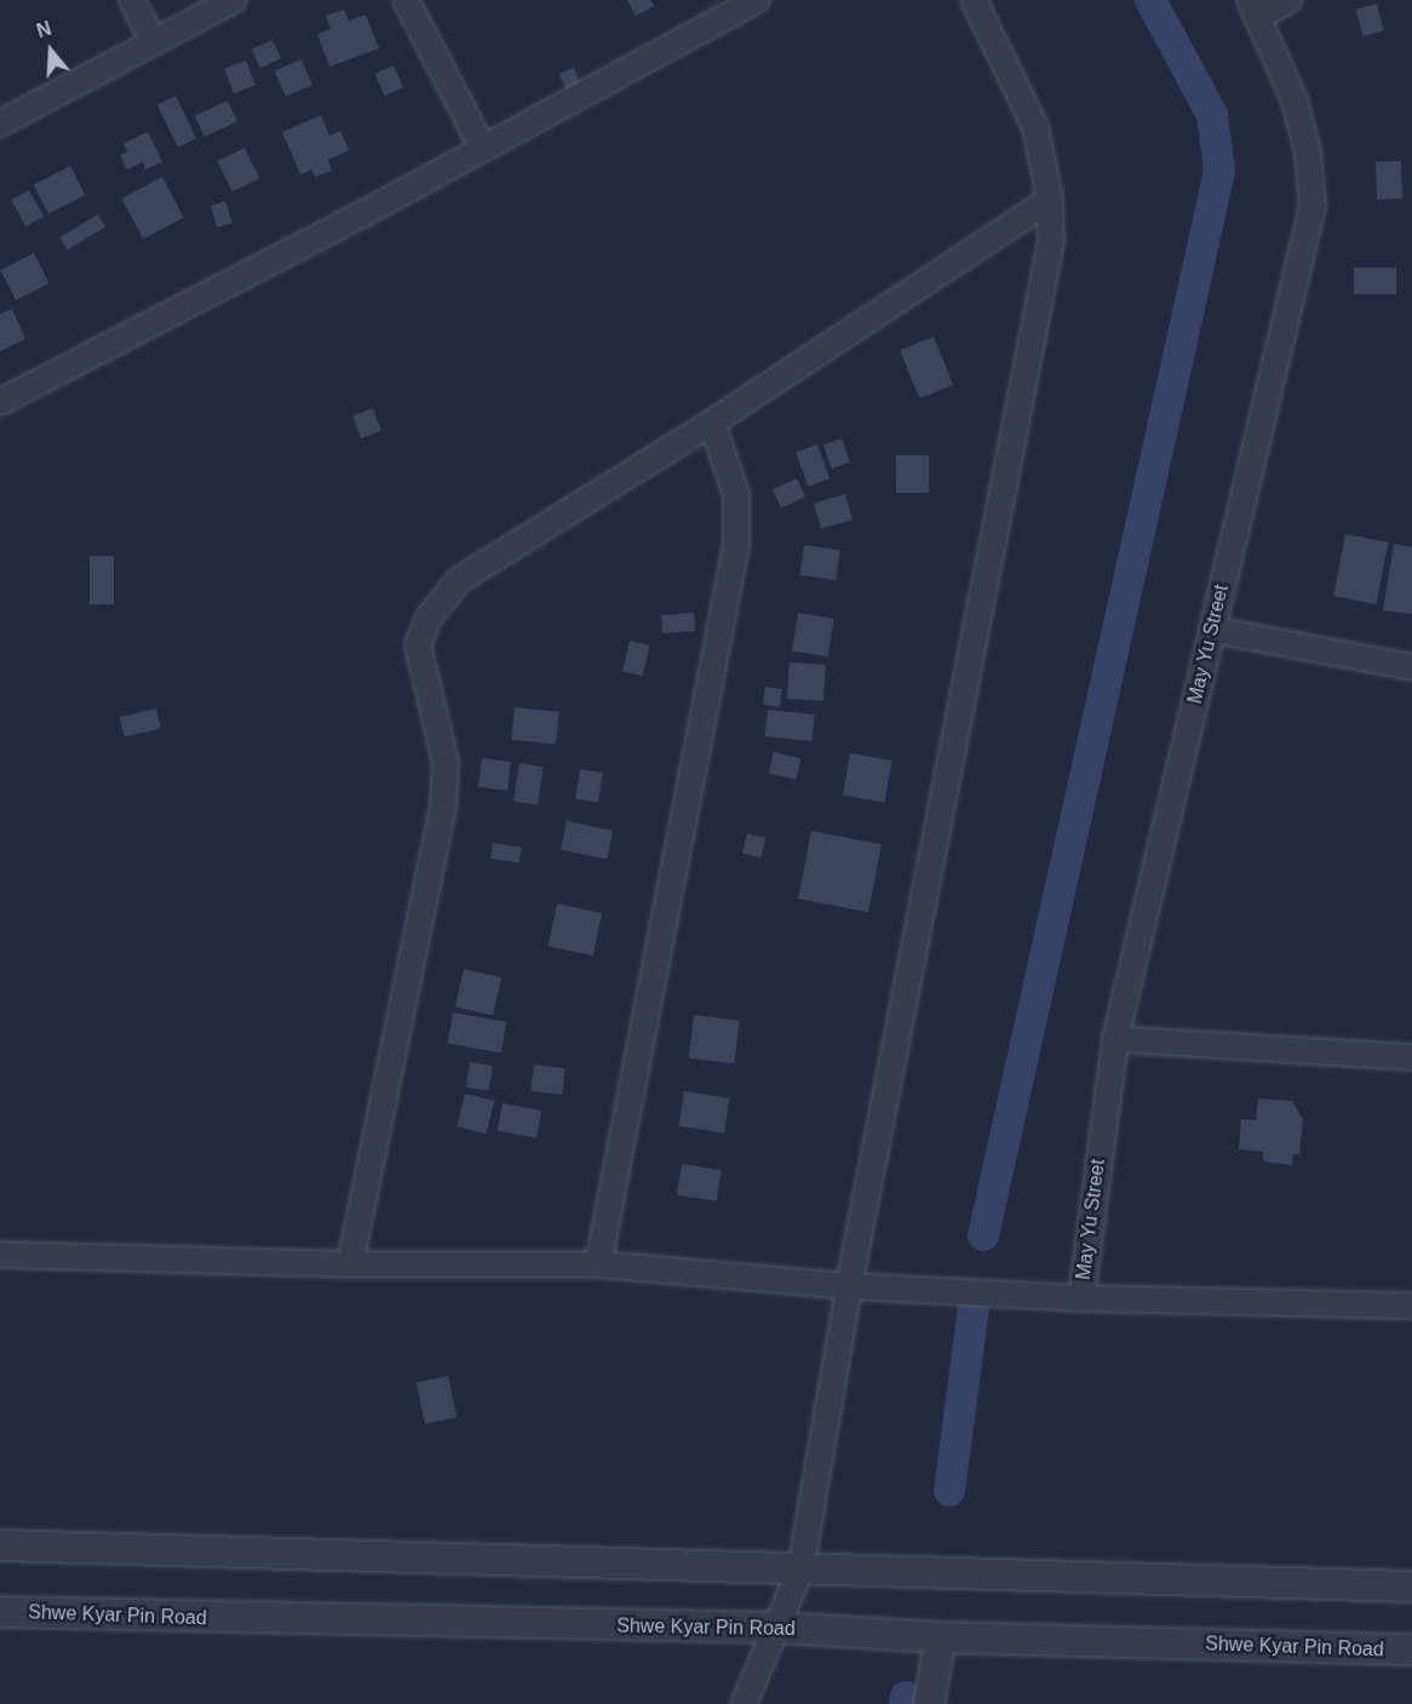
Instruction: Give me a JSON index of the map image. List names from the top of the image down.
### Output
{
  "streets": {
    "street": ["May Yu Street", "Shwe Kyar Pin Road"]
  },
  "north": "top"
}
